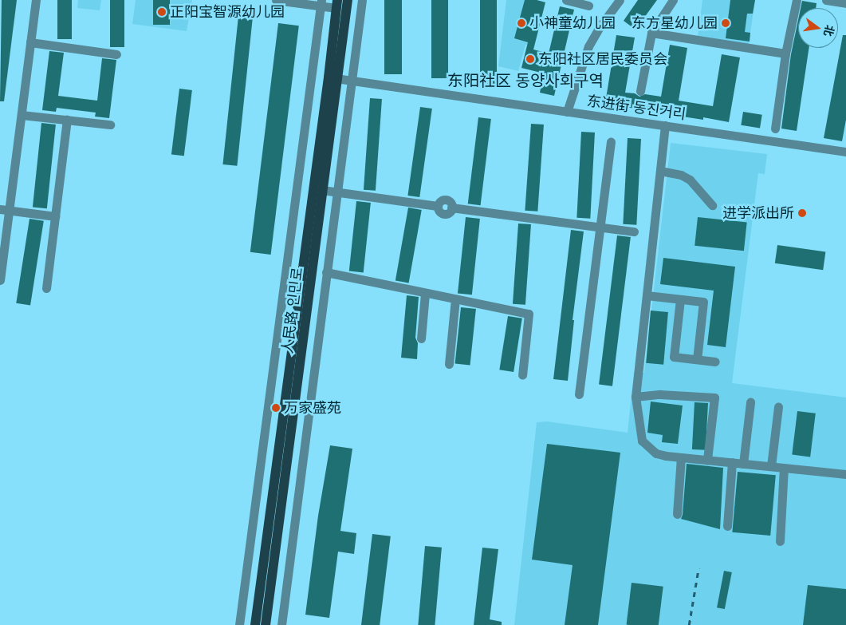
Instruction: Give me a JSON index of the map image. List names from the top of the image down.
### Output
{
  "streets": {
    "main road": ["人民路 인민로"],
    "street": ["东进街 동진거리"]
  },
  "crossings": [
    ["东进街 동진거리", "人民路 인민로"]
  ],
  "districts": ["东阳社区 동양사회구역"],
  "places": [
    "正阳宝智源幼儿园",
    "小神童幼儿园",
    "东方星幼儿园",
    "东阳社区居民委员会",
    "进学派出所",
    "万家盛苑"
  ],
  "north": "right"
}
